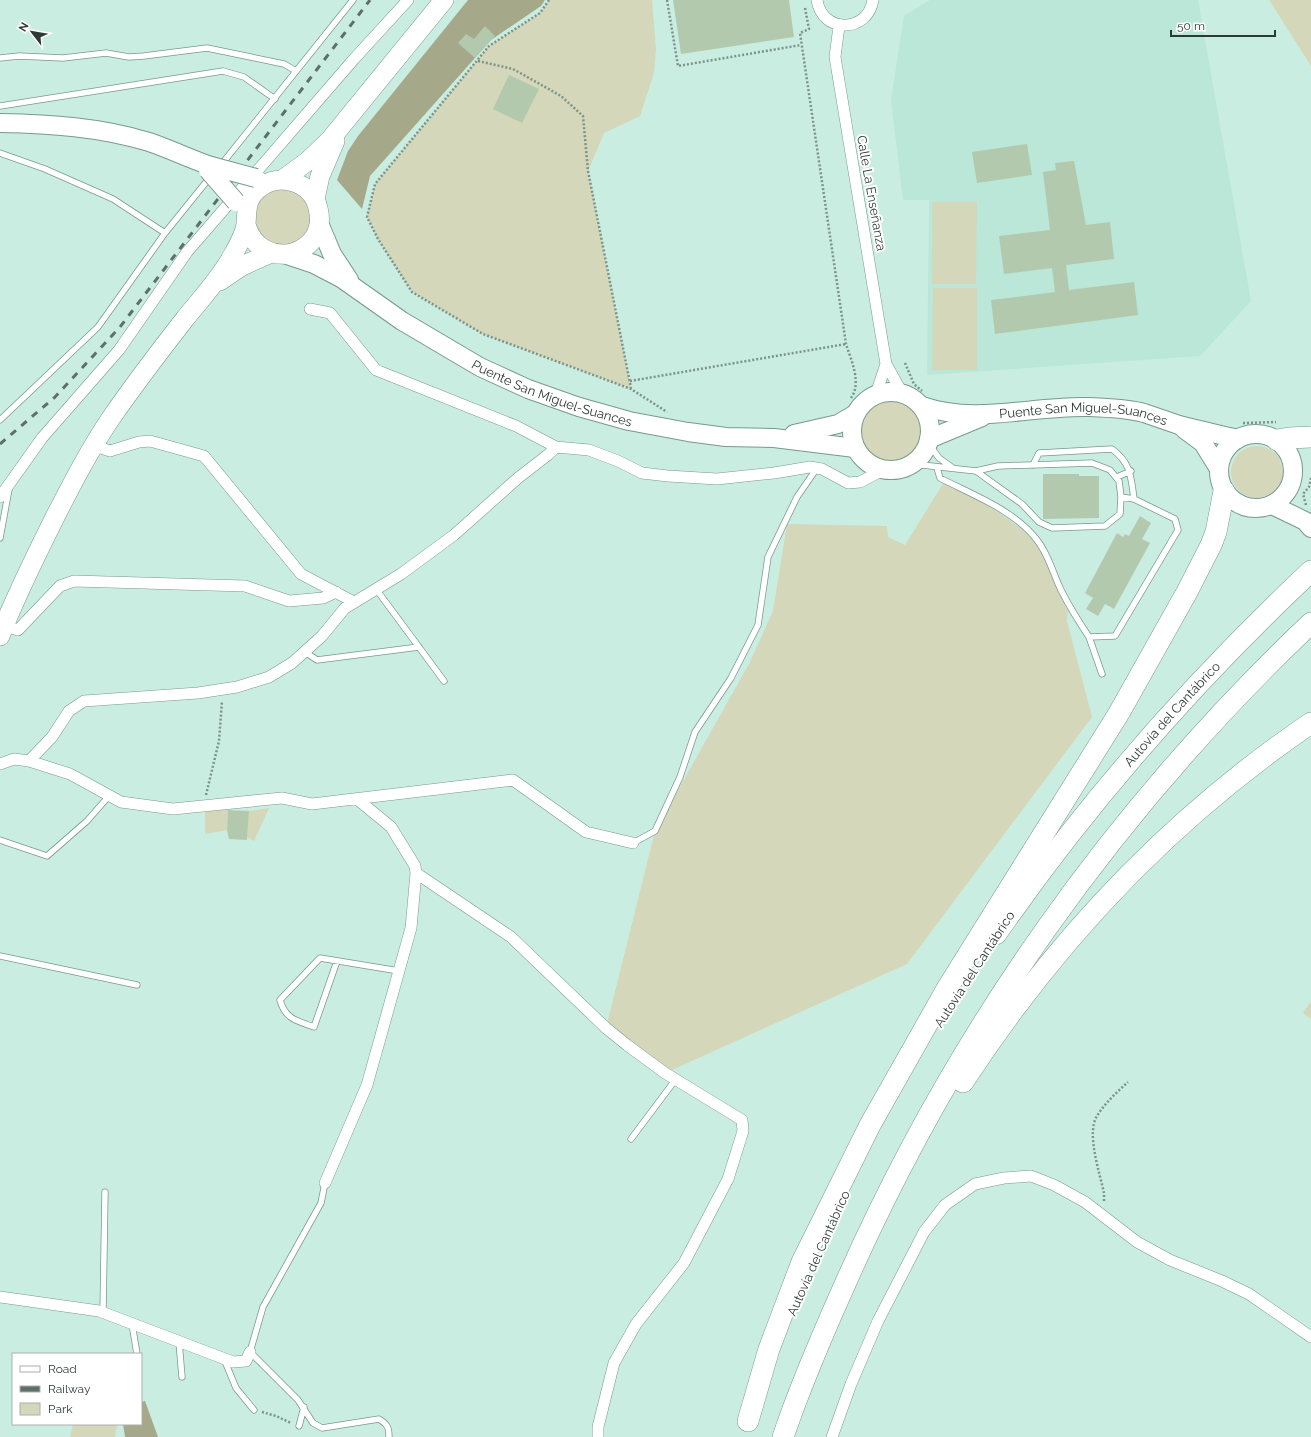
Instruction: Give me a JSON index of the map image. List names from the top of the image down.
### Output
{
  "streets": {
    "highway": ["Autovía del Cantábrico"],
    "main road": ["Puente San Miguel-Suances"],
    "street": ["Calle La Enseñanza"]
  },
  "crossings": [
    ["Calle La Enseñanza", "Puente San Miguel-Suances"]
  ],
  "legend": ["Road", "Railway", "Park"],
  "scale_bar": "50 m",
  "north": "top left"
}
